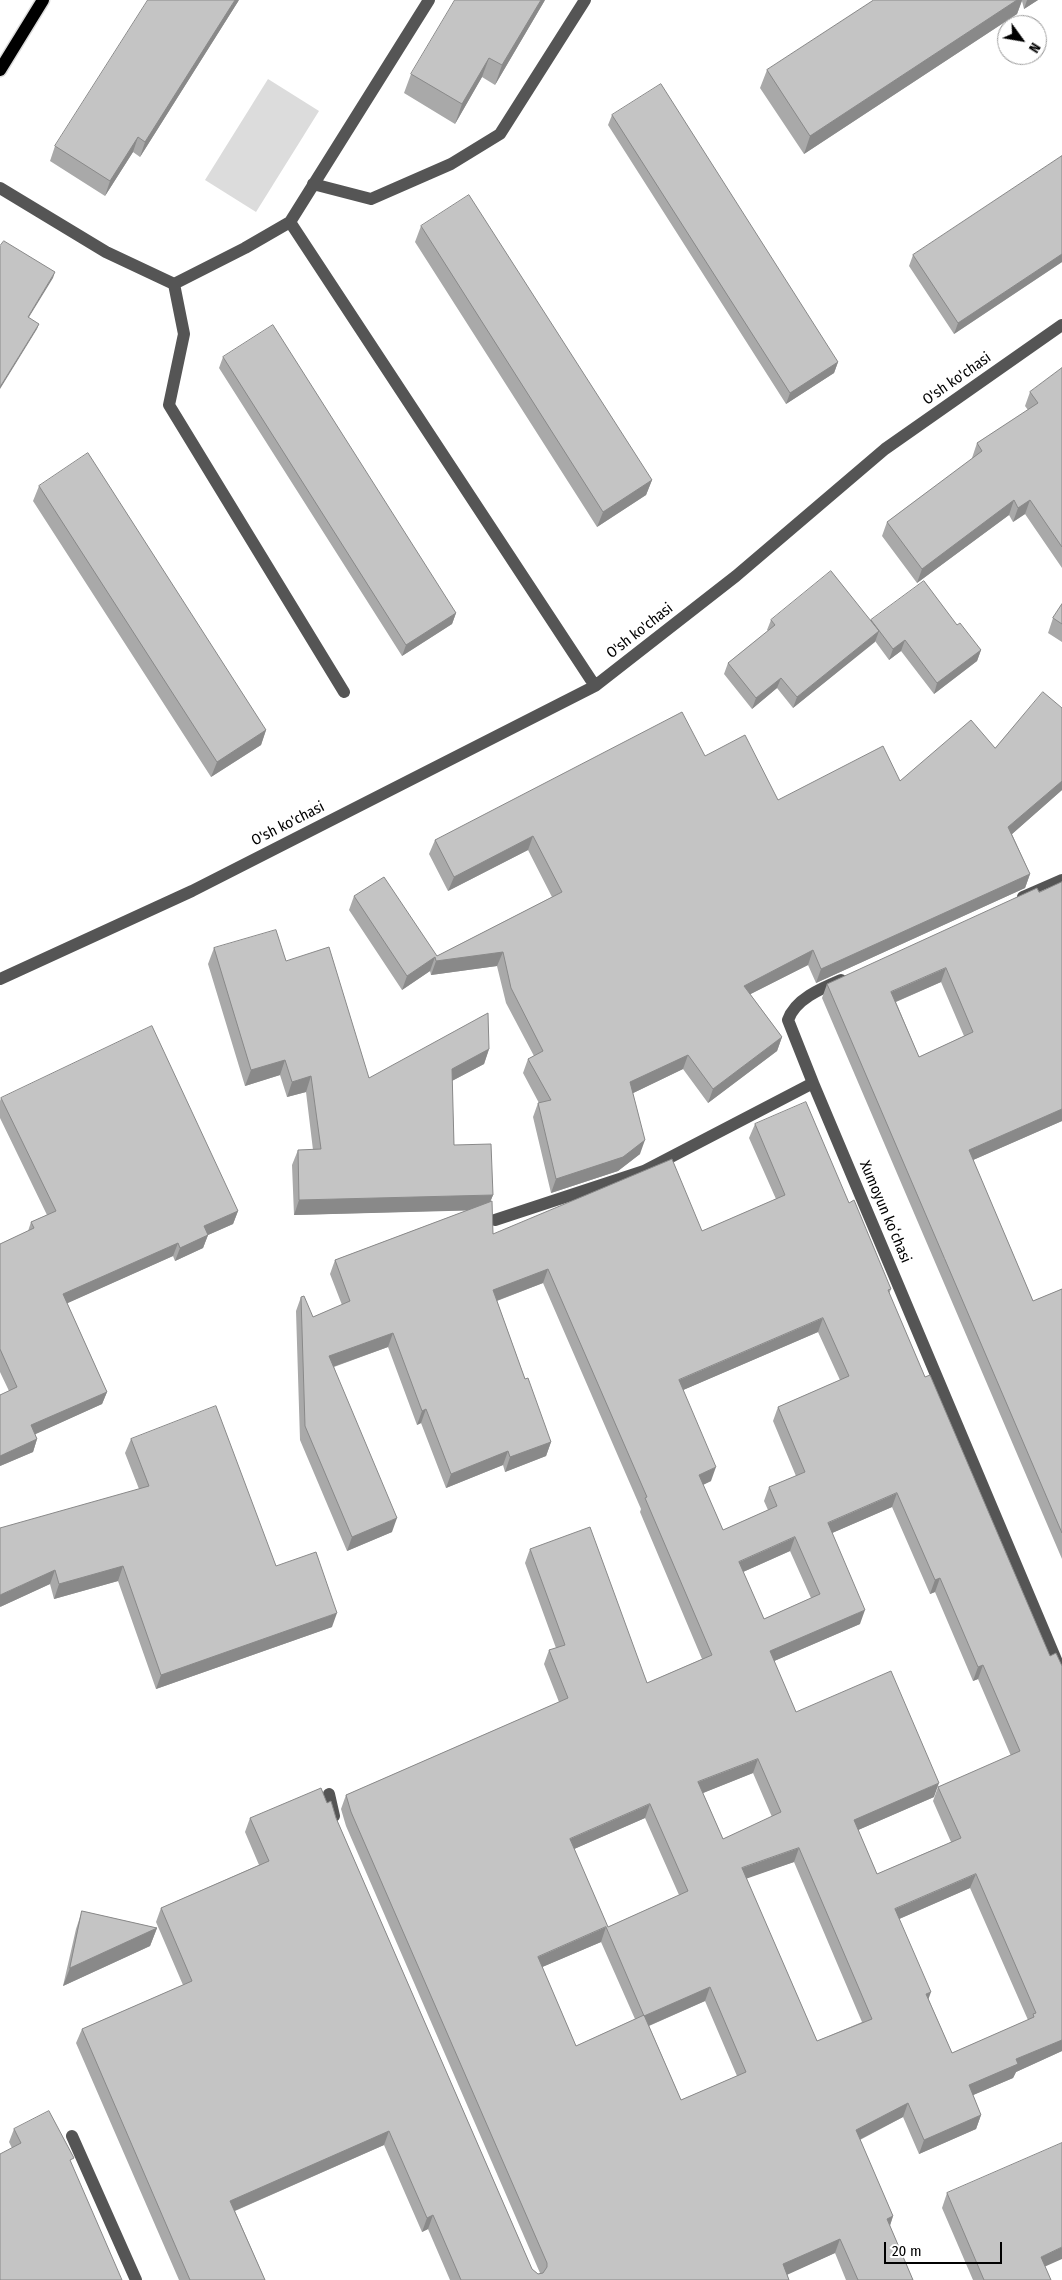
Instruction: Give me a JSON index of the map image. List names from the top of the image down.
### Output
{
  "streets": {
    "street": ["O'sh ko'chasi", "Xumoyun koʻchasi"]
  },
  "scale_bar": "20 m",
  "north": "bottom right"
}
